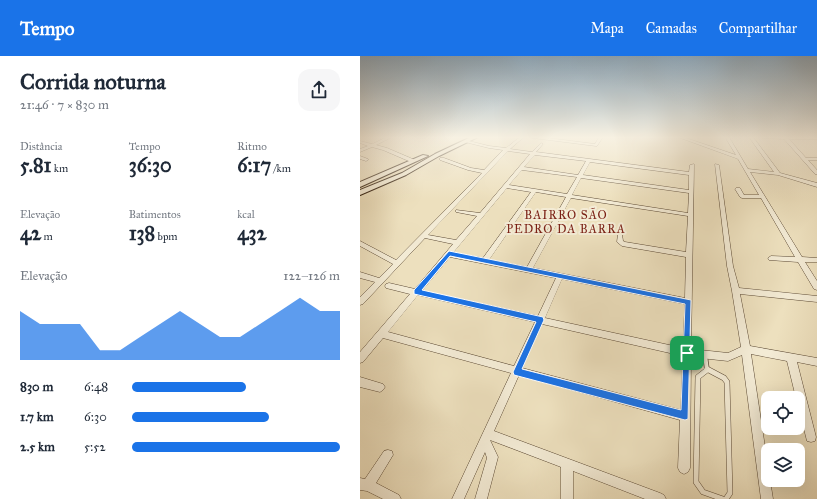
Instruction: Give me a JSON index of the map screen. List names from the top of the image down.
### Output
{
  "districts": ["BAIRRO SÃO PEDRO DA BARRA"],
  "page": {
    "header": "Tempo",
    "nav": ["Mapa", "Camadas", "Compartilhar"],
    "heading": ["Corrida noturna", "21:46 · 7 × 830 m"],
    "stats": [
      ["Distância", "5.81 km"],
      ["Tempo", "36:30"],
      ["Ritmo", "6:17 /km"],
      ["Elevação", "42 m"],
      ["Batimentos", "138 bpm"],
      ["kcal", "432"]
    ],
    "chart": ["Elevação", "122–126 m"],
    "list": [
      {
        "name": "830 m",
        "note": "6:48"
      },
      {
        "name": "1.7 km",
        "note": "6:30"
      },
      {
        "name": "2.5 km",
        "note": "5:52"
      }
    ]
  }
}
